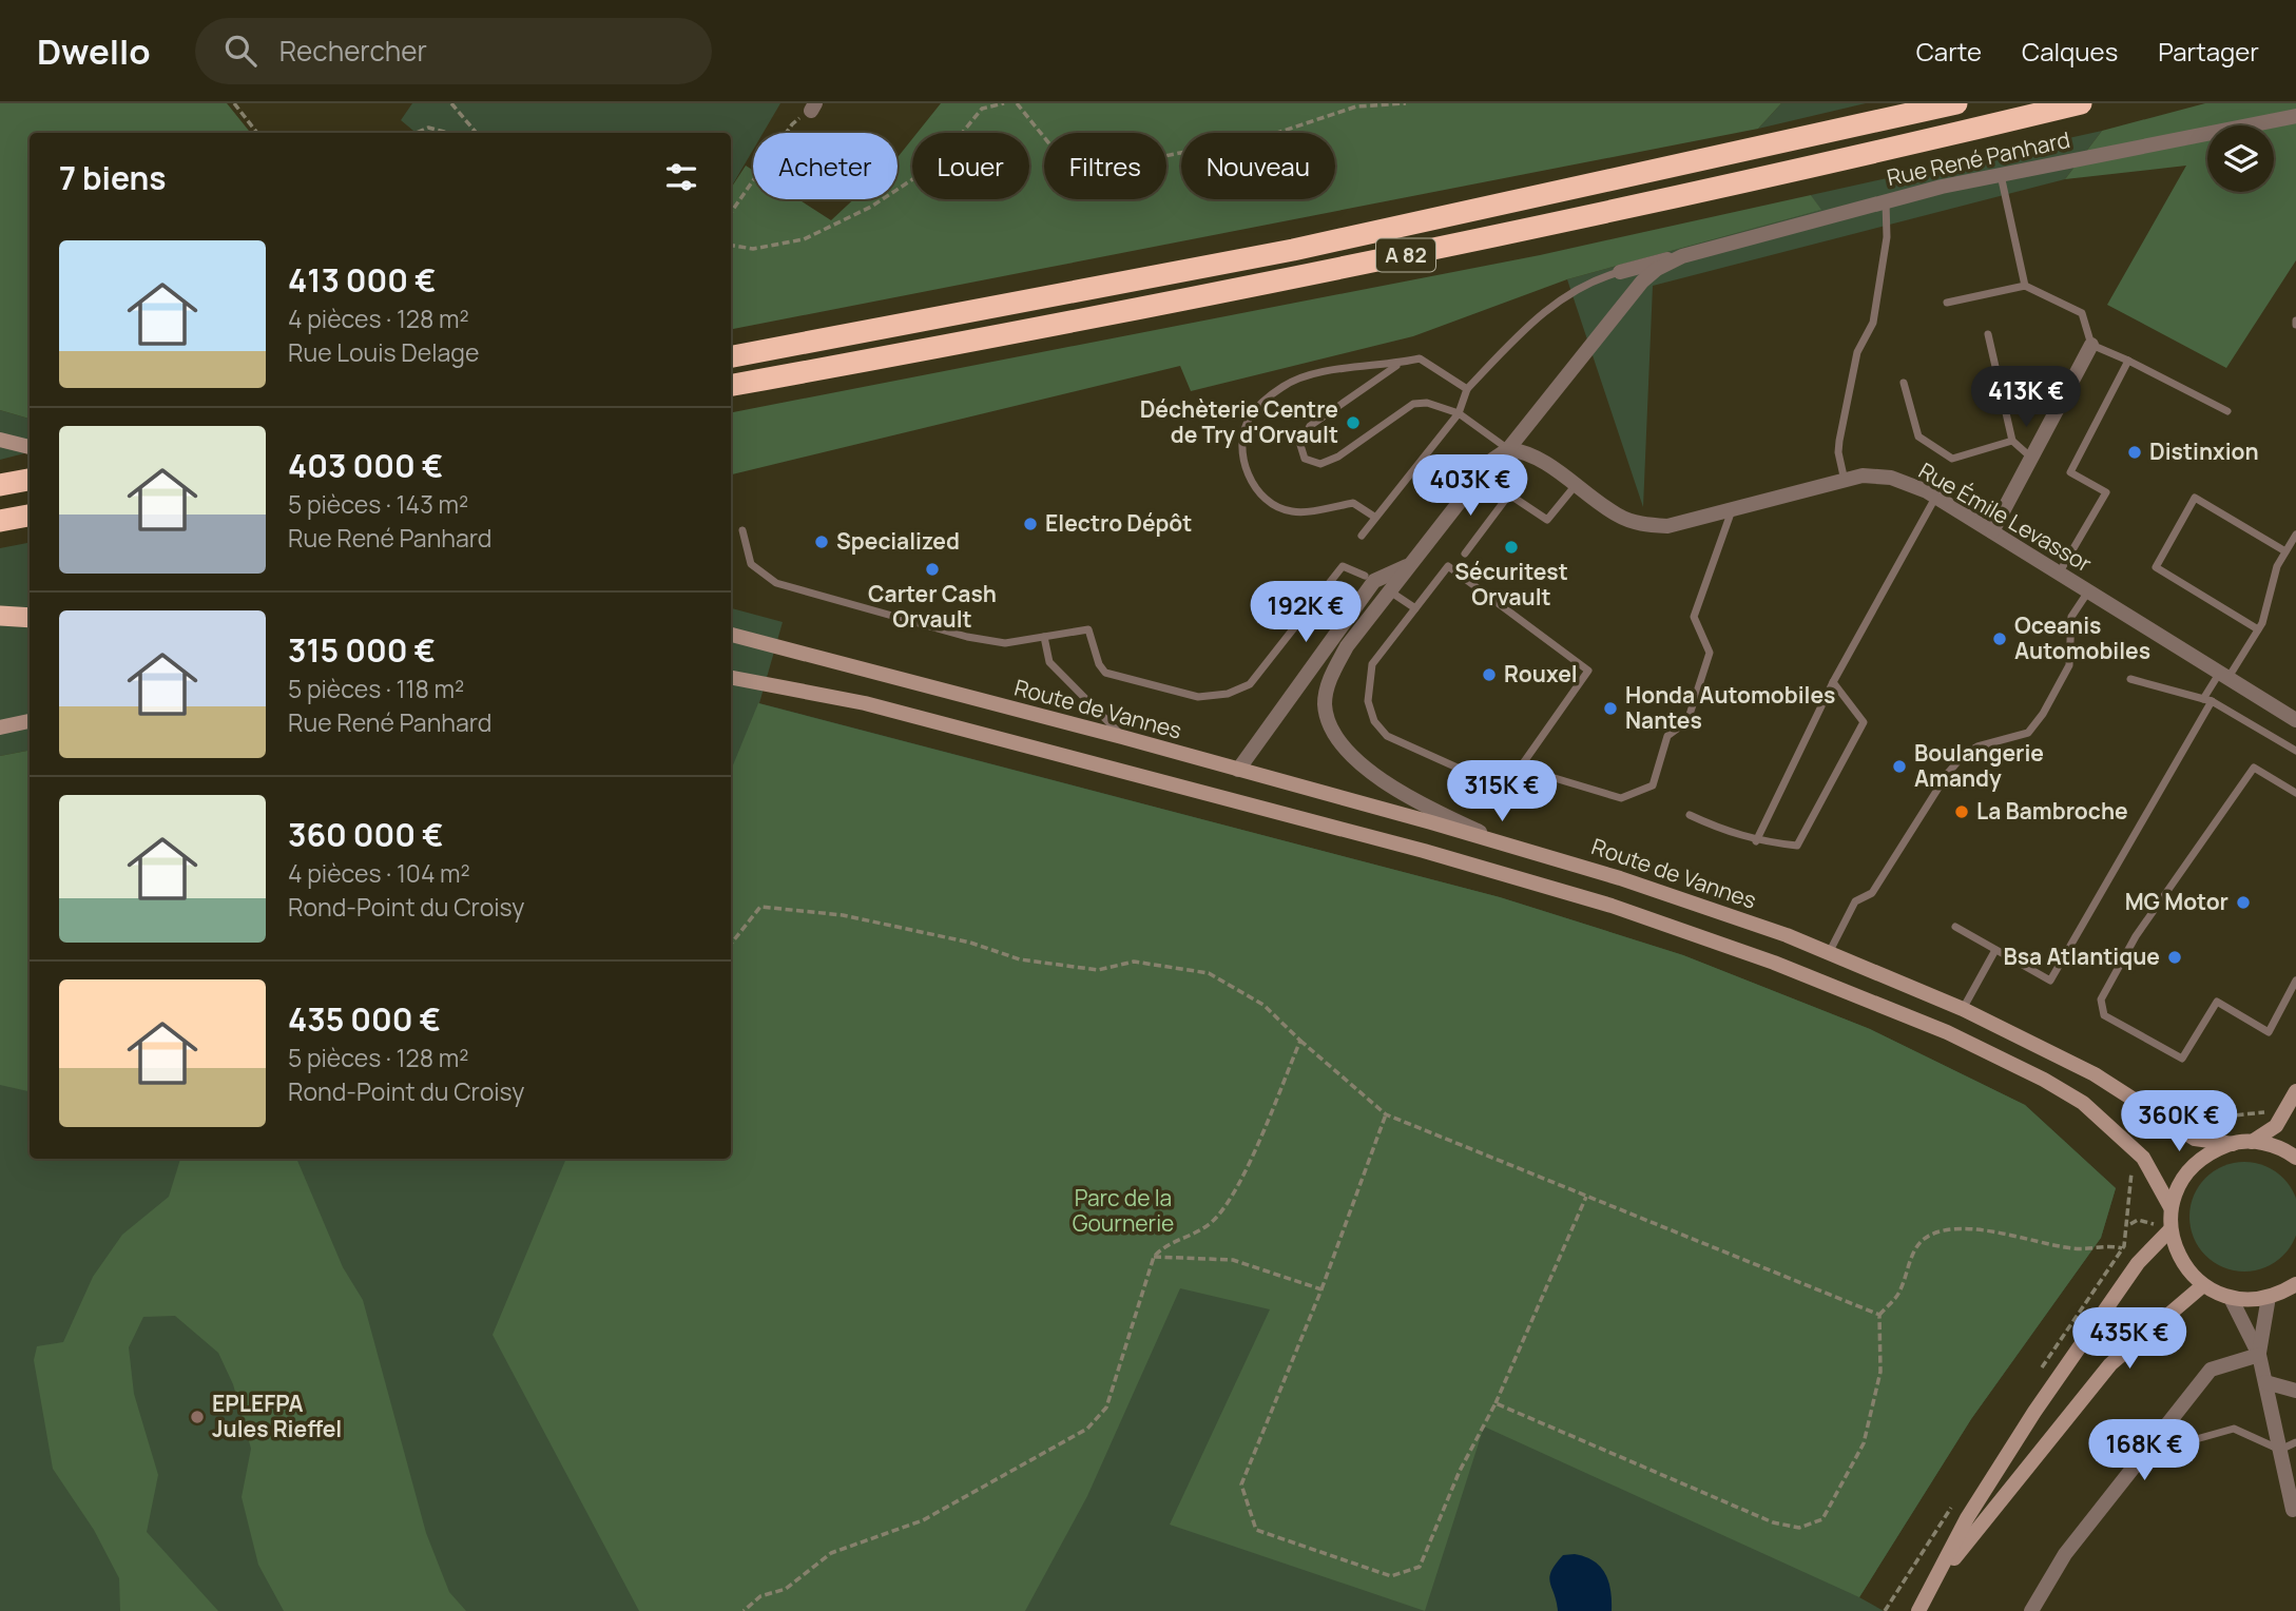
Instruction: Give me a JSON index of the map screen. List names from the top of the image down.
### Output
{
  "streets": {
    "highway": ["A 82"],
    "main road": ["Route de Vannes"],
    "street": ["Rue René Panhard", "Rue Émile Levassor"]
  },
  "crossings": [
    ["Rue René Panhard", "Rue Émile Levassor"],
    ["Rue René Panhard", "Route de Vannes"]
  ],
  "parks": ["Parc de la Gournerie"],
  "places": [
    "Déchèterie Centre de Try d'Orvault",
    "Distinxion",
    "Electro Dépôt",
    "Specialized",
    "Sécuritest Orvault",
    "Carter Cash Orvault",
    "Oceanis Automobiles",
    "Rouxel",
    "Honda Automobiles Nantes",
    "Boulangerie Amandy",
    "La Bambroche",
    "MG Motor",
    "Bsa Atlantique",
    "EPLEFPA Jules Rieffel"
  ],
  "page": {
    "header": "Dwello",
    "search": "Rechercher",
    "nav": ["Carte", "Calques", "Partager"],
    "chip": [
      "Acheter",
      "Louer",
      "Filtres",
      "Nouveau"
    ],
    "heading": "7 biens",
    "list": [
      {
        "name": "413 000 €",
        "note": "4 pièces · 128 m² · Rue Louis Delage"
      },
      {
        "name": "403 000 €",
        "note": "5 pièces · 143 m² · Rue René Panhard"
      },
      {
        "name": "315 000 €",
        "note": "5 pièces · 118 m² · Rue René Panhard"
      },
      {
        "name": "360 000 €",
        "note": "4 pièces · 104 m² · Rond-Point du Croisy"
      },
      {
        "name": "435 000 €",
        "note": "5 pièces · 128 m² · Rond-Point du Croisy"
      }
    ],
    "price": [
      "413K €",
      "403K €",
      "192K €",
      "315K €",
      "360K €",
      "435K €",
      "168K €"
    ]
  }
}
